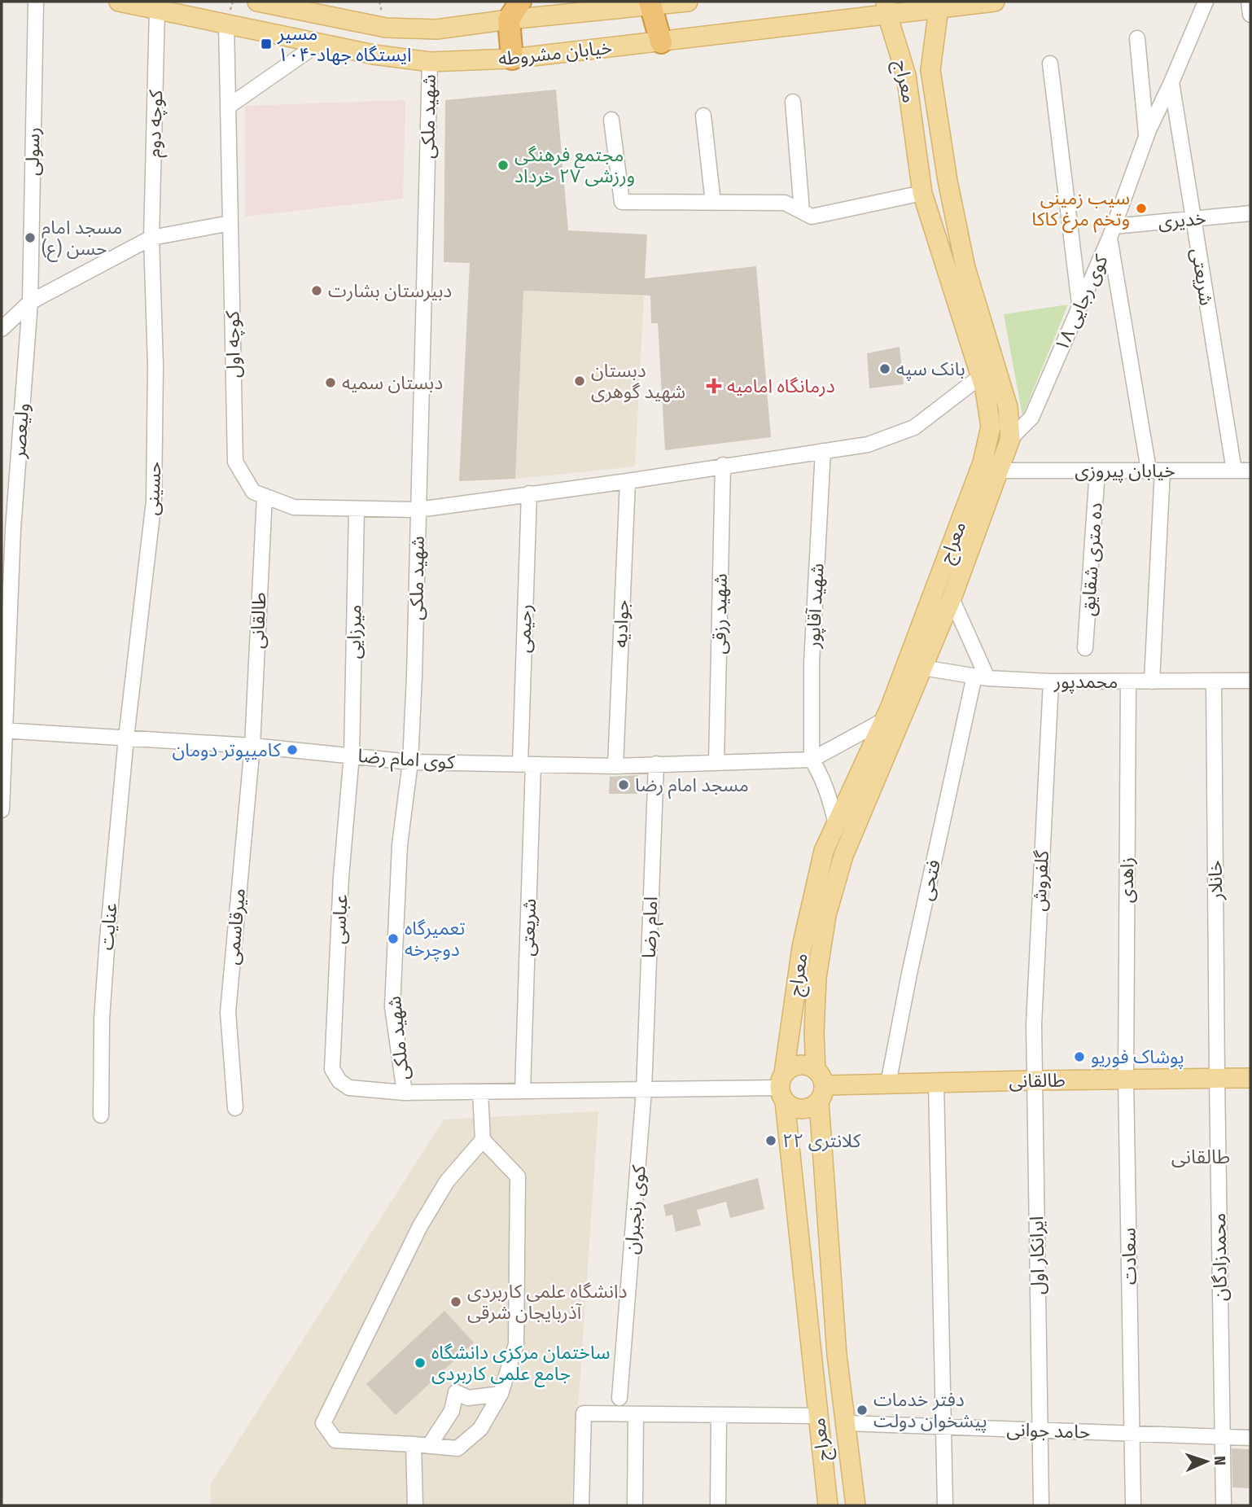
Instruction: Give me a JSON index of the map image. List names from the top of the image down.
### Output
{
  "streets": {
    "main road": ["خیابان مشروطه", "معراج", "طالقانی"],
    "street": [
      "شهید ملکی",
      "کوچه دوم",
      "رسولی",
      "خدیری",
      "شریعتی",
      "کوی رجایی ۱۸",
      "کوچه اول",
      "ولیعصر",
      "خیابان پیروزی",
      "حسینی",
      "ده متری شقایق",
      "شهید آقاپور",
      "شهید رزقی",
      "جوادیه",
      "رحیمی",
      "میرزایی",
      "محمدپور",
      "کوی امام رضا",
      "فتحی",
      "زاهدی",
      "خانلار",
      "گلفروش",
      "عباسی",
      "عنایت",
      "میرقاسمی",
      "امام رضا",
      "کوی رنجبران",
      "ایرانکار اول",
      "سعادت",
      "محمدزادگان",
      "حامد جوانی"
    ]
  },
  "crossings": [
    ["خیابان مشروطه", "معراج"],
    ["خیابان مشروطه", "شهید ملکی"],
    ["خیابان مشروطه", "کوچه دوم"],
    ["خیابان مشروطه", "کوچه اول"],
    ["معراج", "کوی رجایی ۱۸"],
    ["معراج", "کوچه اول"],
    ["معراج", "خیابان پیروزی"],
    ["معراج", "طالقانی"],
    ["معراج", "محمدپور"],
    ["معراج", "حامد جوانی"],
    ["شهید ملکی", "کوچه اول"],
    ["شهید ملکی", "کوی امام رضا"],
    ["شهید ملکی", "عباسی"],
    ["کوچه دوم", "حسینی"],
    ["رسولی", "ولیعصر"],
    ["خدیری", "شریعتی"],
    ["خدیری", "کوی رجایی ۱۸"],
    ["شریعتی", "کوی رجایی ۱۸"],
    ["شریعتی", "خیابان پیروزی"],
    ["شریعتی", "رحیمی"],
    ["شریعتی", "کوی امام رضا"],
    ["کوچه اول", "شهید آقاپور"],
    ["کوچه اول", "شهید رزقی"],
    ["کوچه اول", "طالقانی"],
    ["کوچه اول", "جوادیه"],
    ["کوچه اول", "رحیمی"],
    ["کوچه اول", "میرزایی"],
    ["ولیعصر", "کوی امام رضا"],
    ["خیابان پیروزی", "ده متری شقایق"],
    ["حسینی", "کوی امام رضا"],
    ["حسینی", "عنایت"],
    ["شهید آقاپور", "کوی امام رضا"],
    ["شهید رزقی", "کوی امام رضا"],
    ["طالقانی", "کوی امام رضا"],
    ["طالقانی", "فتحی"],
    ["طالقانی", "زاهدی"],
    ["طالقانی", "خانلار"],
    ["طالقانی", "گلفروش"],
    ["طالقانی", "میرقاسمی"],
    ["طالقانی", "ایرانکار اول"],
    ["طالقانی", "سعادت"],
    ["طالقانی", "محمدزادگان"],
    ["جوادیه", "کوی امام رضا"],
    ["رحیمی", "کوی امام رضا"],
    ["میرزایی", "کوی امام رضا"],
    ["میرزایی", "عباسی"],
    ["محمدپور", "فتحی"],
    ["محمدپور", "زاهدی"],
    ["محمدپور", "خانلار"],
    ["محمدپور", "گلفروش"],
    ["کوی امام رضا", "عباسی"],
    ["کوی امام رضا", "عنایت"],
    ["کوی امام رضا", "میرقاسمی"],
    ["کوی امام رضا", "امام رضا"],
    ["زاهدی", "سعادت"],
    ["خانلار", "محمدزادگان"],
    ["گلفروش", "ایرانکار اول"],
    ["امام رضا", "کوی رنجبران"],
    ["ایرانکار اول", "حامد جوانی"],
    ["سعادت", "حامد جوانی"],
    ["محمدزادگان", "حامد جوانی"]
  ],
  "districts": ["طالقانی"],
  "places": {
    "transit": ["مسیر ۱۰۴-ایستگاه جهاد"],
    "other": [
      "مجتمع فرهنگی ورزشی ۲۷ خرداد",
      "سیب زمینی وتخم مرغ کاکا",
      "مسجد امام حسن (ع)",
      "دبیرستان بشارت",
      "بانک سپه",
      "دبستان شهید گوهری",
      "دبستان سمیه",
      "کامیپوتر دومان",
      "مسجد امام رضا",
      "تعمیرگاه دوچرخه",
      "پوشاک فوریو",
      "کلانتری ٢٢",
      "دانشگاه علمی کاربردی آذربایجان شرقی",
      "ساختمان مرکزی دانشگاه جامع علمی کاربردی",
      "دفتر خدمات پیشخوان دولت"
    ],
    "health": ["درمانگاه امامیه"]
  },
  "north": "right"
}
